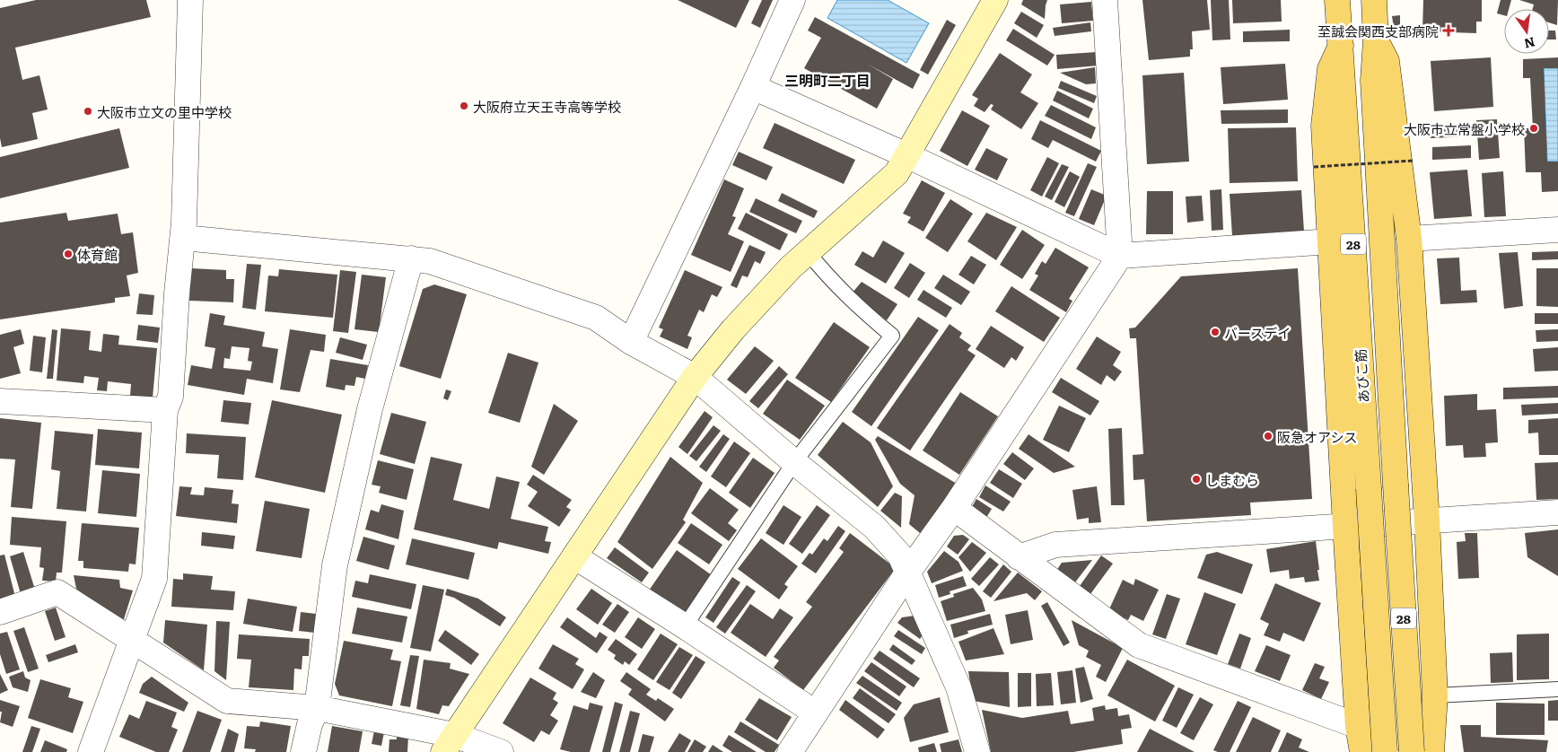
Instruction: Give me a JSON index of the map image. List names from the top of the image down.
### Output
{
  "streets": {
    "main road": ["28", "あびこ筋"]
  },
  "districts": ["三明町二丁目"],
  "places": {
    "health": ["至誠会関西支部病院"],
    "other": [
      "大阪府立天王寺高等学校",
      "大阪市立文の里中学校",
      "大阪市立常盤小学校",
      "体育館",
      "バースデイ",
      "阪急オアシス",
      "しまむら"
    ]
  },
  "north": "bottom"
}
